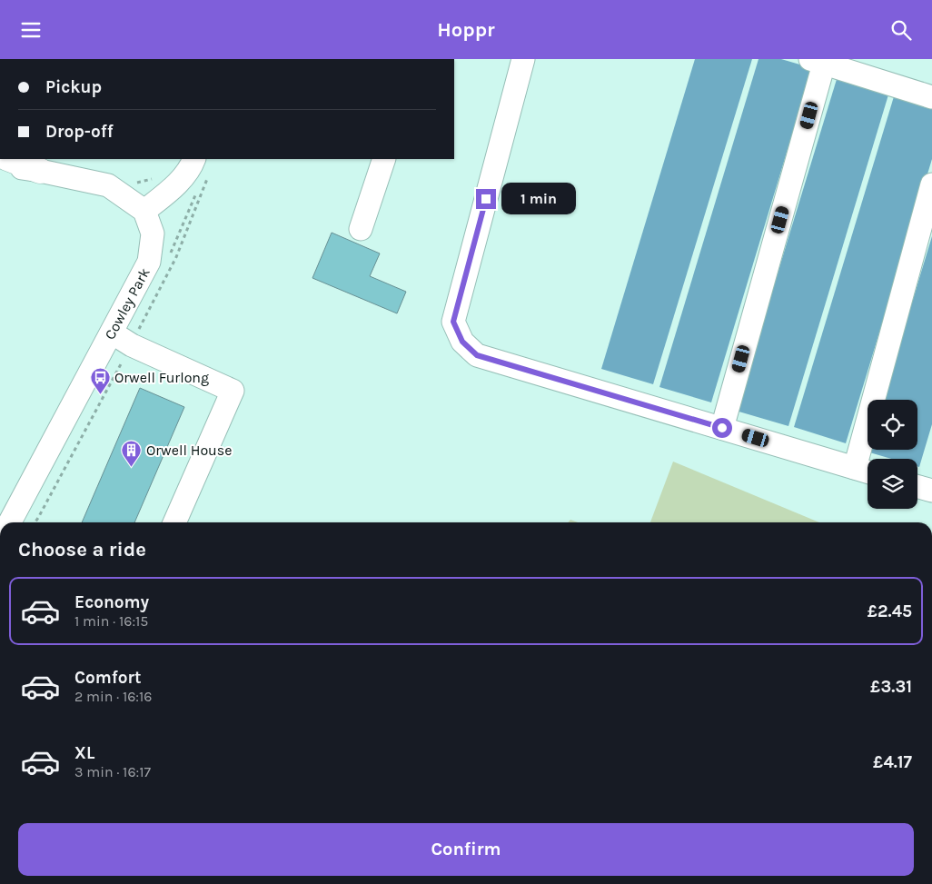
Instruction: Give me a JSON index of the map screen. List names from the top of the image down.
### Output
{
  "streets": {
    "street": ["Cowley Park"]
  },
  "places": {
    "bus stop": ["Orwell Furlong"],
    "building": ["Orwell House"]
  },
  "page": {
    "header": "Hoppr",
    "banner": ["Pickup", "Drop-off"],
    "bubble": "1 min",
    "heading": "Choose a ride",
    "list": [
      {
        "name": "Economy",
        "note": "1 min · 16:15",
        "value": "£2.45"
      },
      {
        "name": "Comfort",
        "note": "2 min · 16:16",
        "value": "£3.31"
      },
      {
        "name": "XL",
        "note": "3 min · 16:17",
        "value": "£4.17"
      }
    ],
    "buttons": "Confirm"
  }
}
